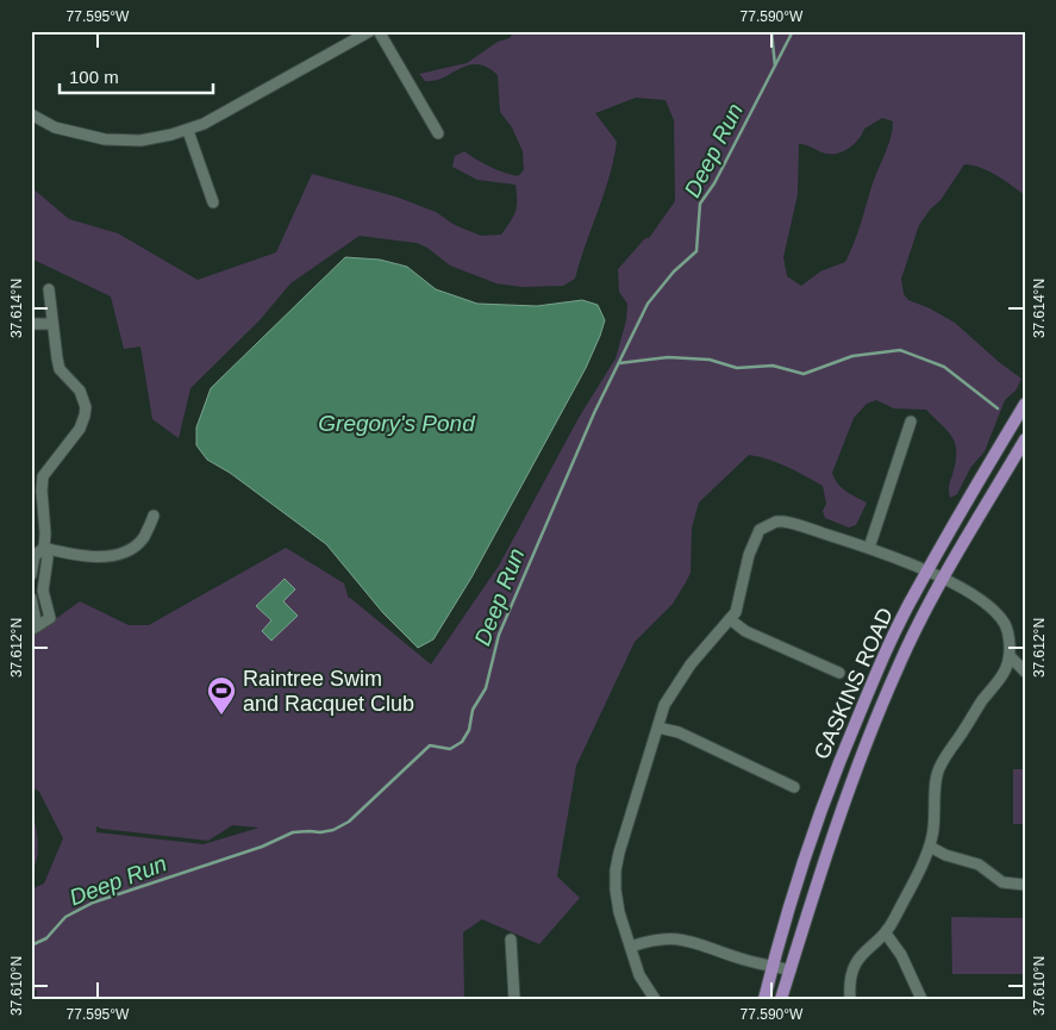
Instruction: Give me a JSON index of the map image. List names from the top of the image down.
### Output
{
  "streets": {
    "main road": ["GASKINS ROAD"]
  },
  "water": ["Deep Run", "Gregory's Pond"],
  "places": {
    "sports": ["Raintree Swim and Racquet Club"]
  },
  "scale_bar": "100 m",
  "coordinates": [
    "77.595°W",
    "77.590°W",
    "37.614°N",
    "37.612°N",
    "37.610°N"
  ]
}
